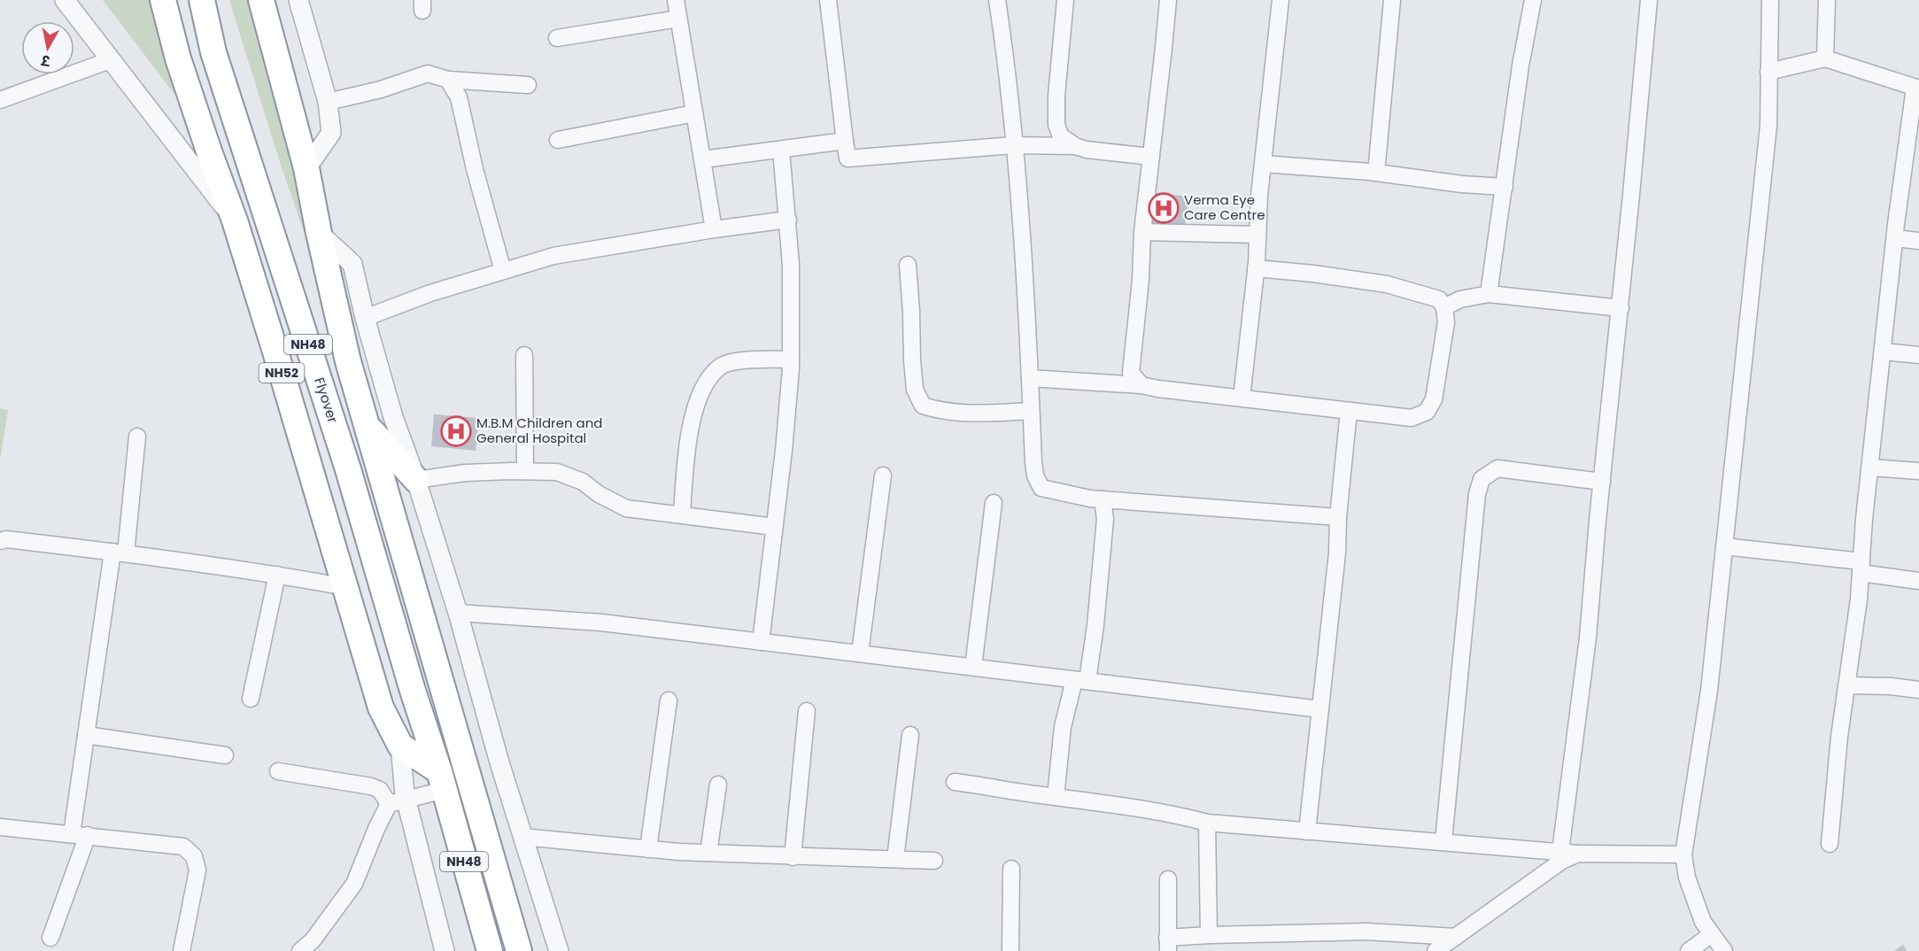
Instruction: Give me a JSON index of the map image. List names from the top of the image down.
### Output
{
  "streets": {
    "highway": ["NH48", "NH52", "Flyover"]
  },
  "crossings": [
    ["NH48", "NH52"],
    ["NH48", "Flyover"],
    ["NH52", "Flyover"]
  ],
  "places": {
    "hospital": ["Verma Eye Care Centre", "M.B.M Children and General Hospital"]
  },
  "north": "bottom"
}
